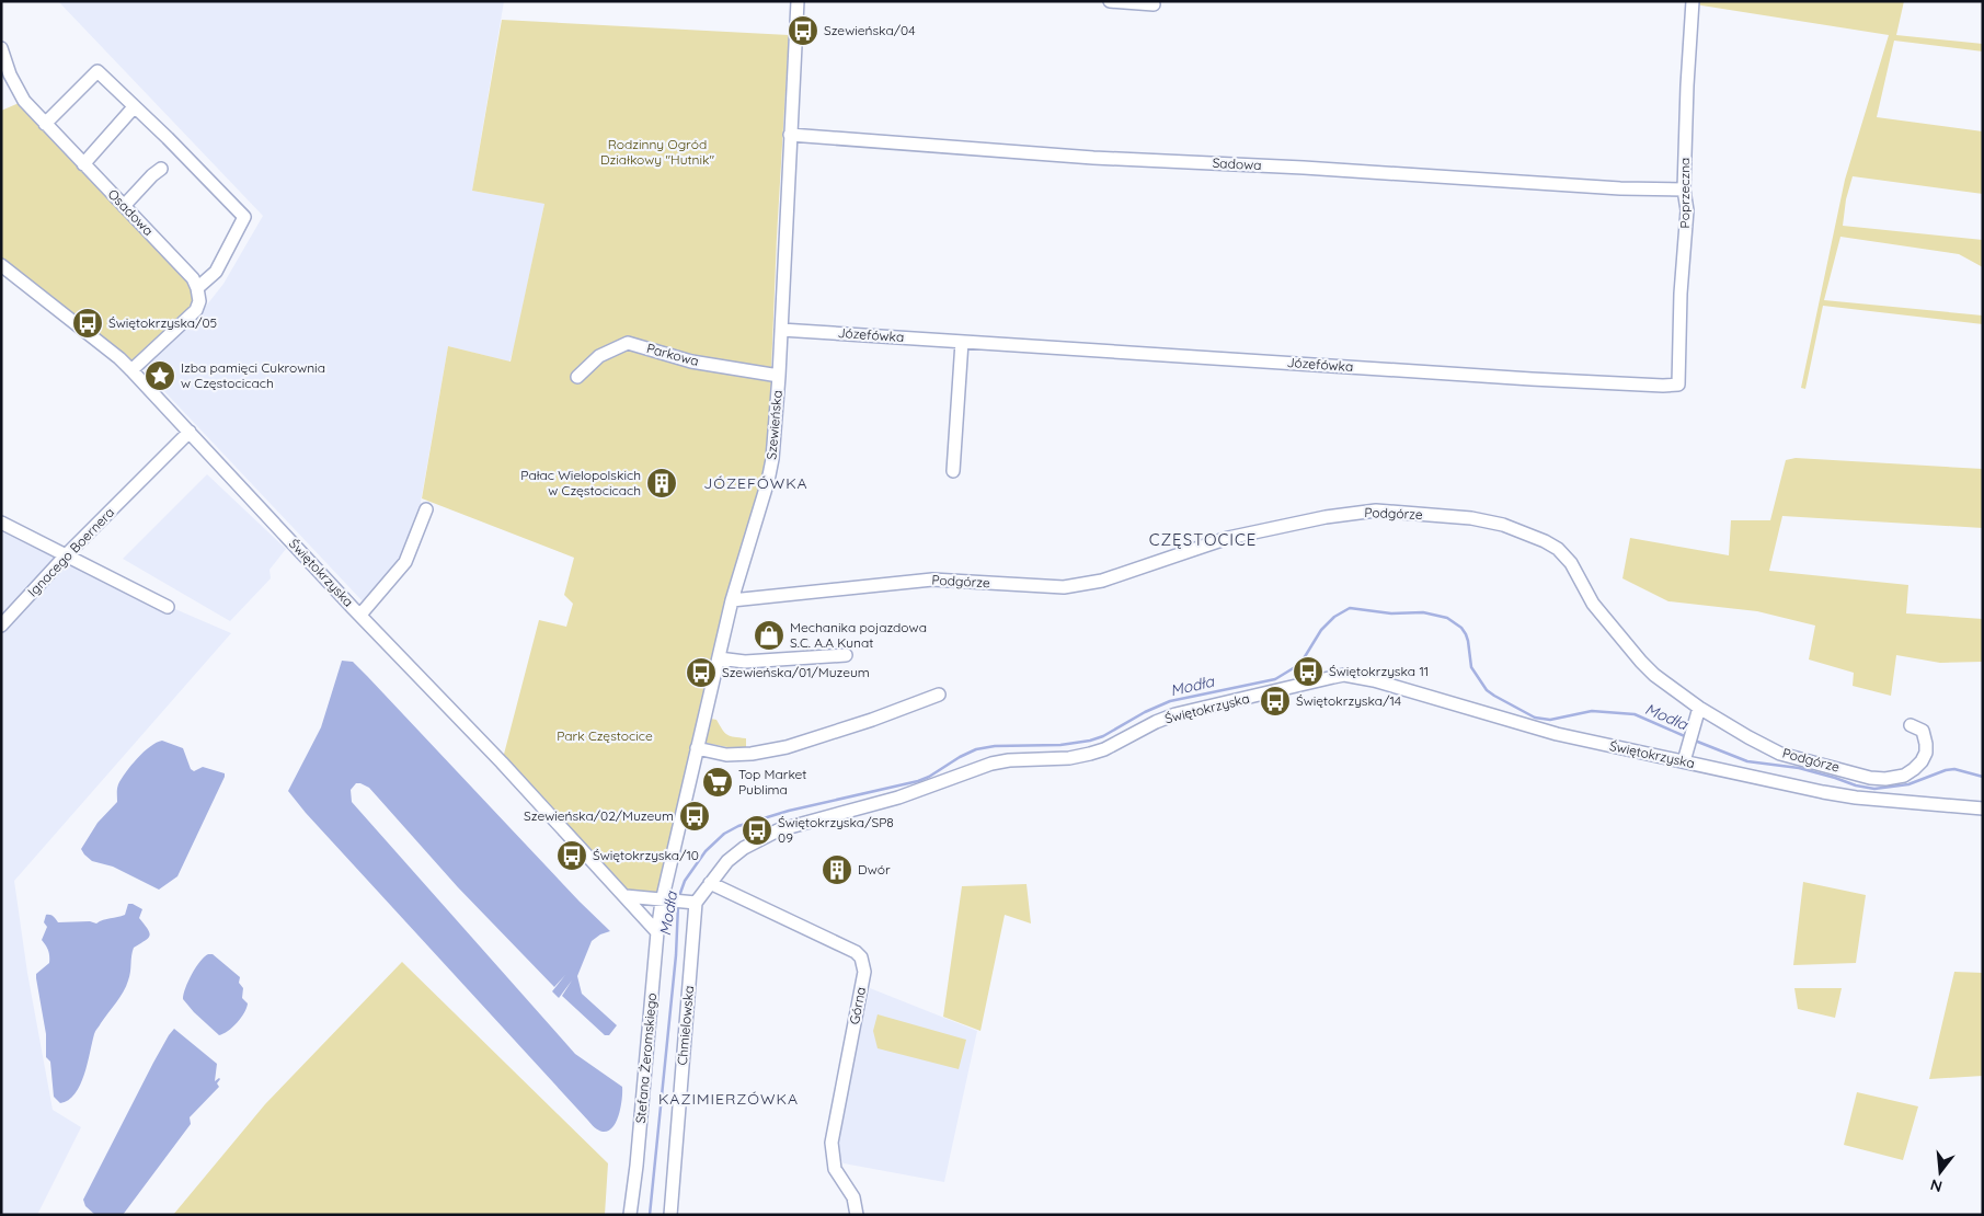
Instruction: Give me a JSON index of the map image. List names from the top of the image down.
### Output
{
  "streets": {
    "street": [
      "Sadowa",
      "Poprzeczna",
      "Osadowa",
      "Józefówka",
      "Parkowa",
      "Szewieńska",
      "Podgórze",
      "Ignacego Boernera",
      "Świętokrzyska",
      "Górna",
      "Chmielowska",
      "Stefana Żeromskiego"
    ]
  },
  "crossings": [
    ["Sadowa", "Poprzeczna"],
    ["Sadowa", "Szewieńska"],
    ["Poprzeczna", "Józefówka"],
    ["Józefówka", "Szewieńska"],
    ["Parkowa", "Szewieńska"],
    ["Szewieńska", "Podgórze"],
    ["Szewieńska", "Świętokrzyska"],
    ["Szewieńska", "Chmielowska"],
    ["Szewieńska", "Stefana Żeromskiego"],
    ["Ignacego Boernera", "Świętokrzyska"],
    ["Świętokrzyska", "Górna"],
    ["Świętokrzyska", "Chmielowska"],
    ["Świętokrzyska", "Stefana Żeromskiego"],
    ["Chmielowska", "Stefana Żeromskiego"]
  ],
  "districts": ["JÓZEFÓWKA", "CZĘSTOCICE", "KAZIMIERZÓWKA"],
  "water": ["Modła"],
  "parks": ["Rodzinny Ogród Działkowy \"Hutnik\"", "Park Częstocice"],
  "places": {
    "bus stop": [
      "Szewieńska/04",
      "Świętokrzyska/05",
      "Świętokrzyska 11",
      "Szewieńska/01/Muzeum",
      "Świętokrzyska/14",
      "Szewieńska/02/Muzeum",
      "Świętokrzyska/SP8 09",
      "Świętokrzyska/10"
    ],
    "place": ["Izba pamięci Cukrownia w Częstocicach"],
    "building": ["Pałac Wielopolskich w Częstocicach", "Dwór"],
    "shop": ["Mechanika pojazdowa S.C. A.A Kunat"],
    "supermarket": ["Top Market Publima"]
  },
  "north": "bottom"
}
